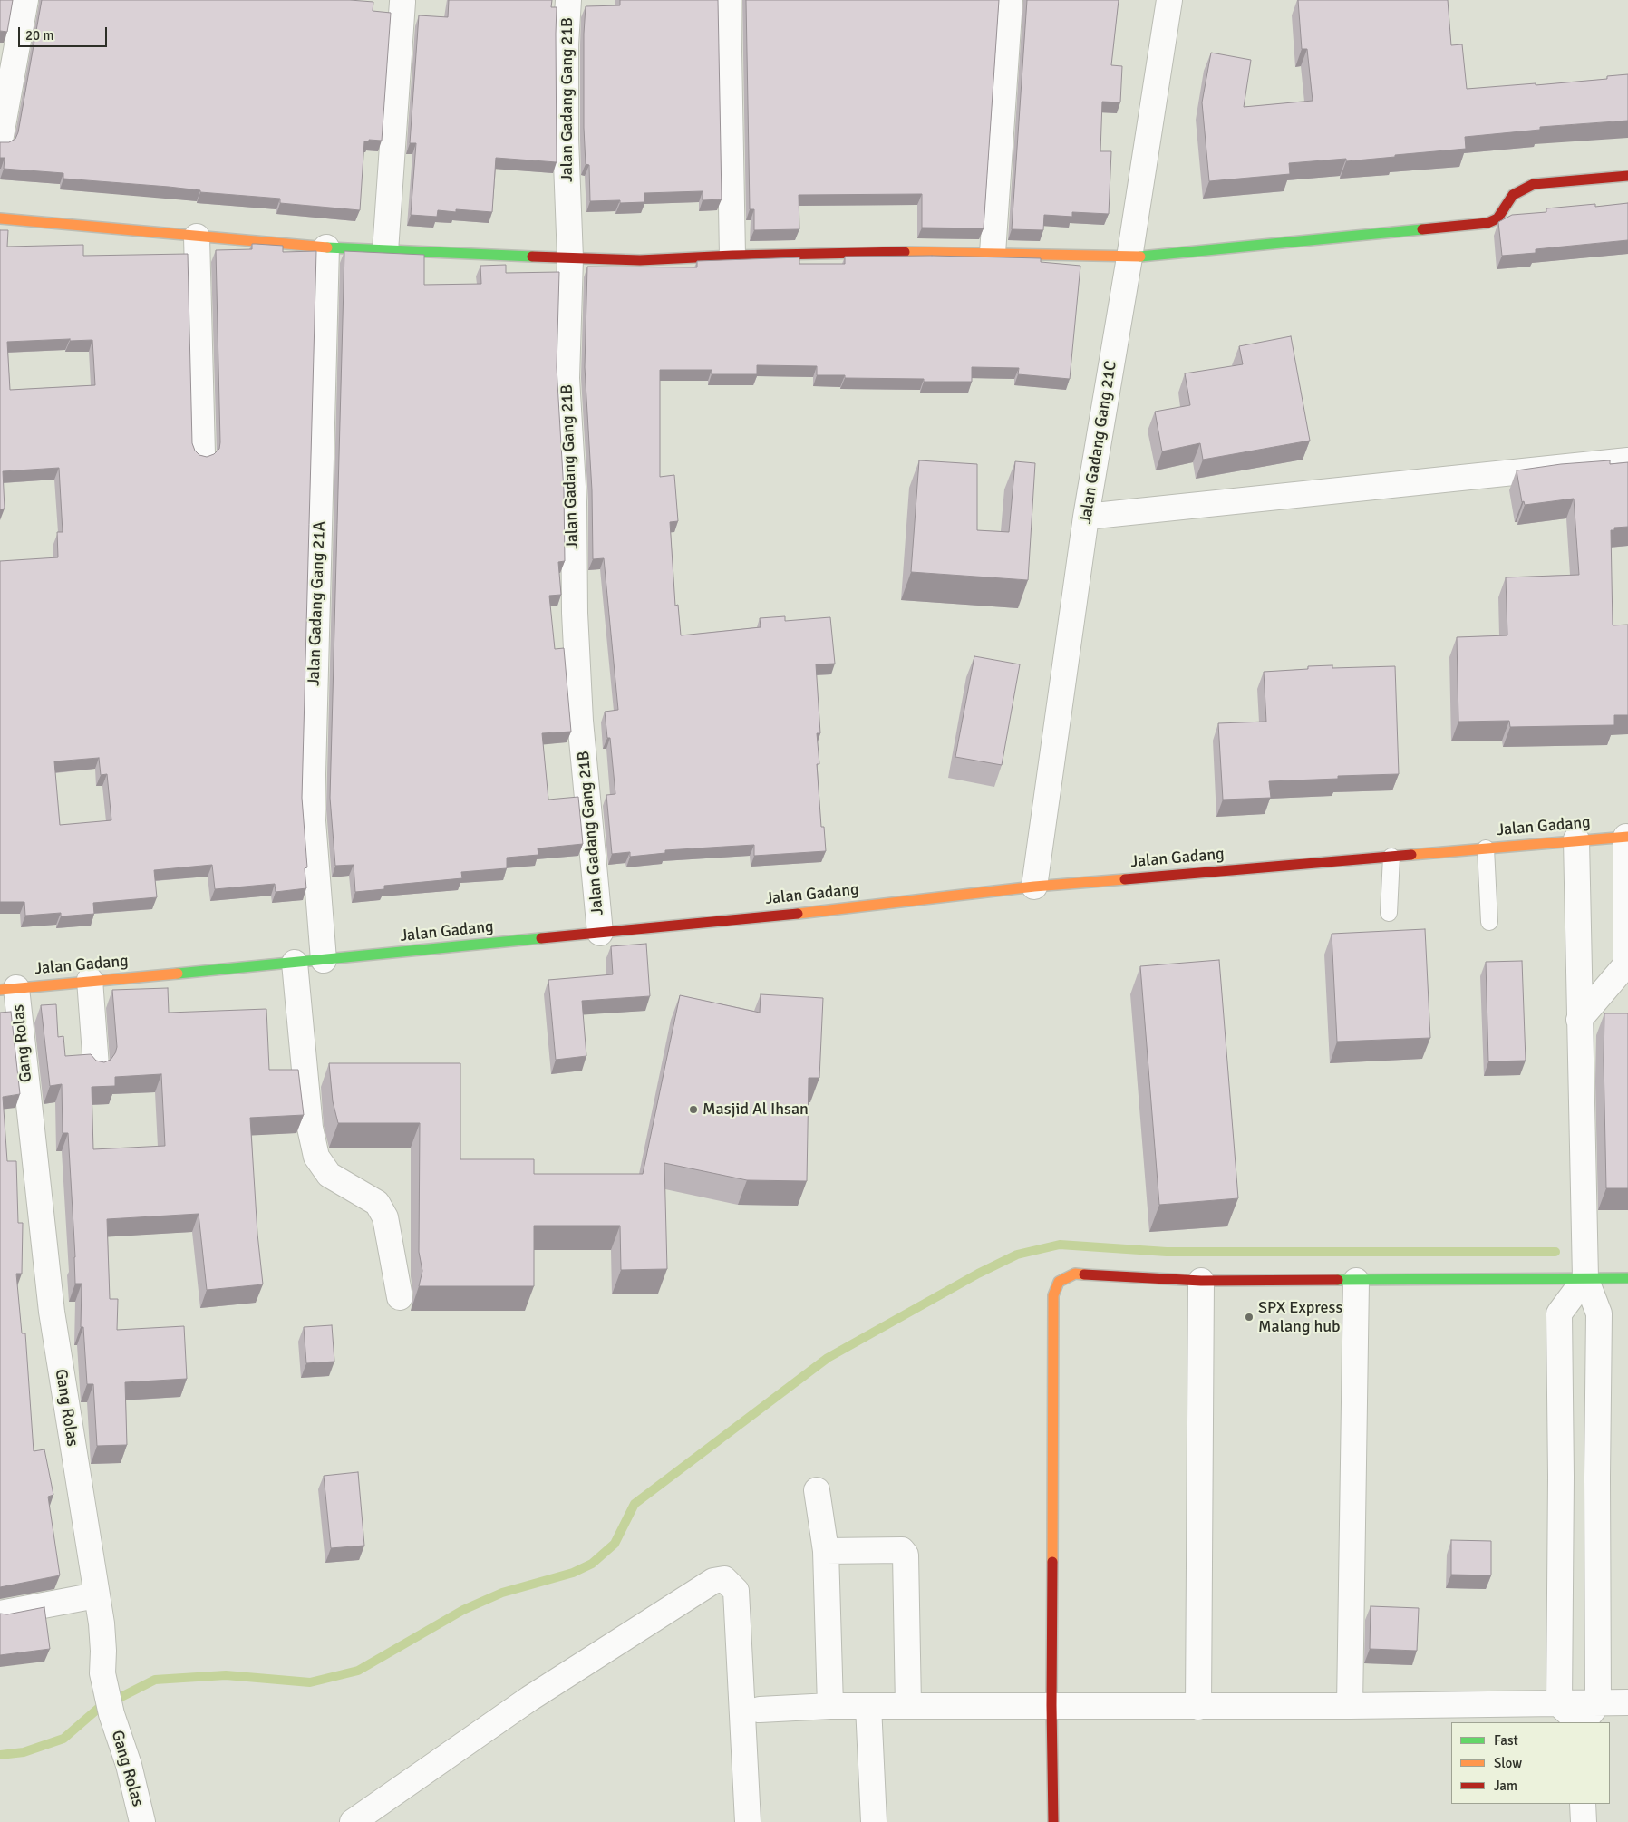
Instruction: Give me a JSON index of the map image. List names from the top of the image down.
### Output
{
  "streets": {
    "main road": ["Jalan Gadang"],
    "street": [
      "Jalan Gadang Gang 21B",
      "Jalan Gadang Gang 21C",
      "Jalan Gadang Gang 21A",
      "Gang Rolas"
    ]
  },
  "crossings": [
    ["Jalan Gadang Gang 21B", "Jalan Gadang"],
    ["Jalan Gadang Gang 21C", "Jalan Gadang"],
    ["Jalan Gadang Gang 21A", "Jalan Gadang"],
    ["Jalan Gadang", "Gang Rolas"]
  ],
  "places": ["Masjid Al Ihsan", "SPX Express Malang hub"],
  "legend": ["Fast", "Slow", "Jam"],
  "scale_bar": "20 m"
}
